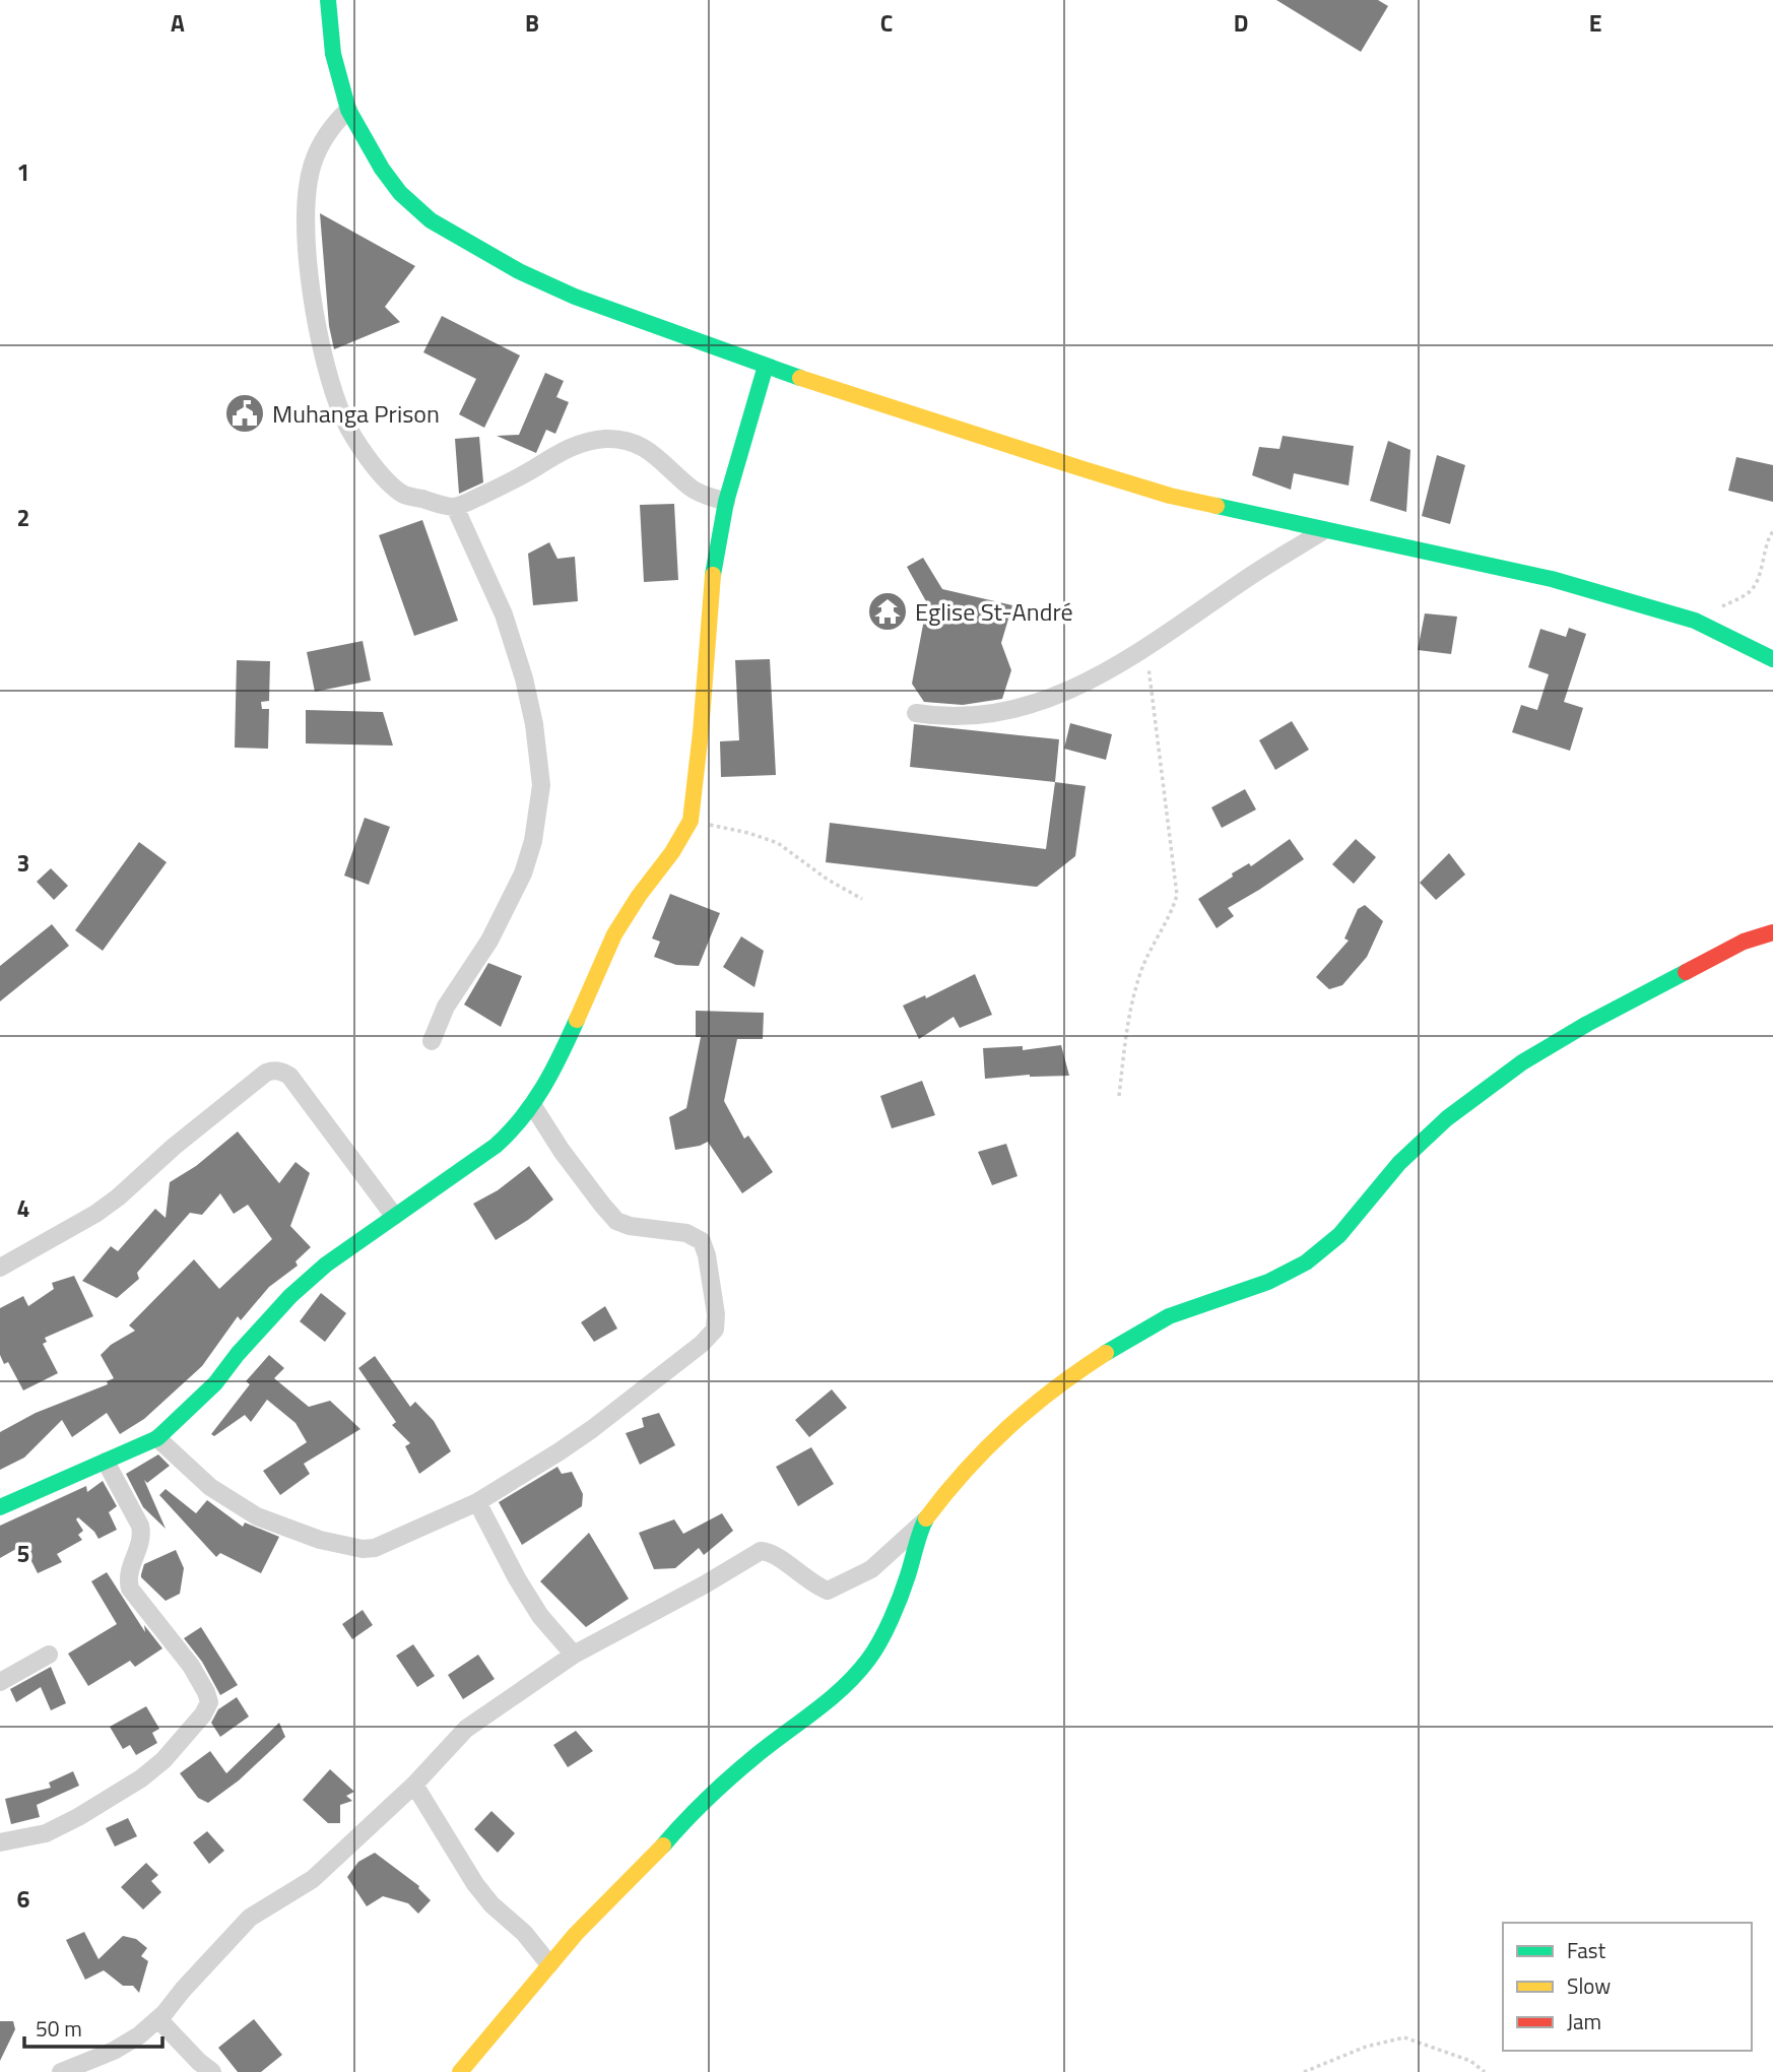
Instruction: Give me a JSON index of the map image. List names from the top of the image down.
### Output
{
  "places": {
    "public building": ["Muhanga Prison"],
    "temple": ["Eglise St-André"]
  },
  "legend": ["Fast", "Slow", "Jam"],
  "scale_bar": "50 m",
  "grid": {
    "columns": [
      "A",
      "B",
      "C",
      "D",
      "E"
    ],
    "rows": [
      "1",
      "2",
      "3",
      "4",
      "5",
      "6"
    ]
  }
}
